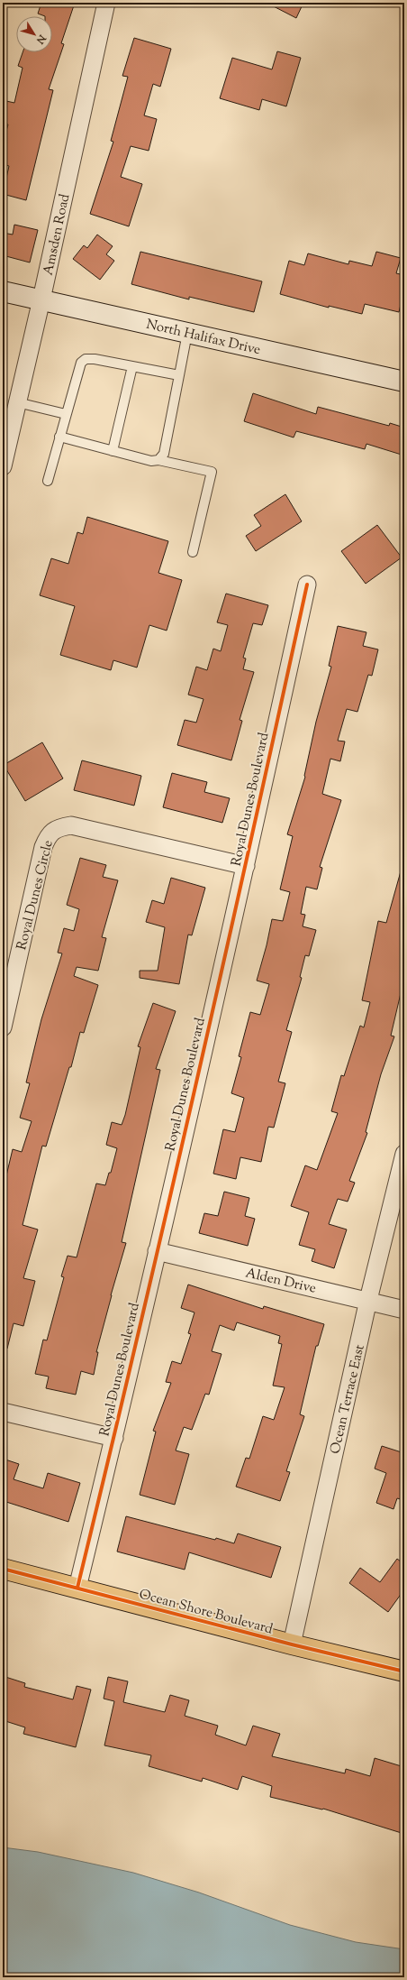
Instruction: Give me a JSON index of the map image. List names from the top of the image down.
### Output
{
  "streets": {
    "main road": ["Ocean Shore Boulevard"],
    "street": [
      "Amsden Road",
      "North Halifax Drive",
      "Royal Dunes Boulevard",
      "Royal Dunes Circle",
      "Alden Drive",
      "Ocean Terrace East"
    ]
  },
  "crossings": [
    ["Amsden Road", "North Halifax Drive"],
    ["Royal Dunes Boulevard", "Royal Dunes Circle"],
    ["Royal Dunes Boulevard", "Alden Drive"],
    ["Royal Dunes Boulevard", "Ocean Shore Boulevard"],
    ["Alden Drive", "Ocean Terrace East"],
    ["Ocean Terrace East", "Ocean Shore Boulevard"]
  ],
  "north": "bottom right"
}
